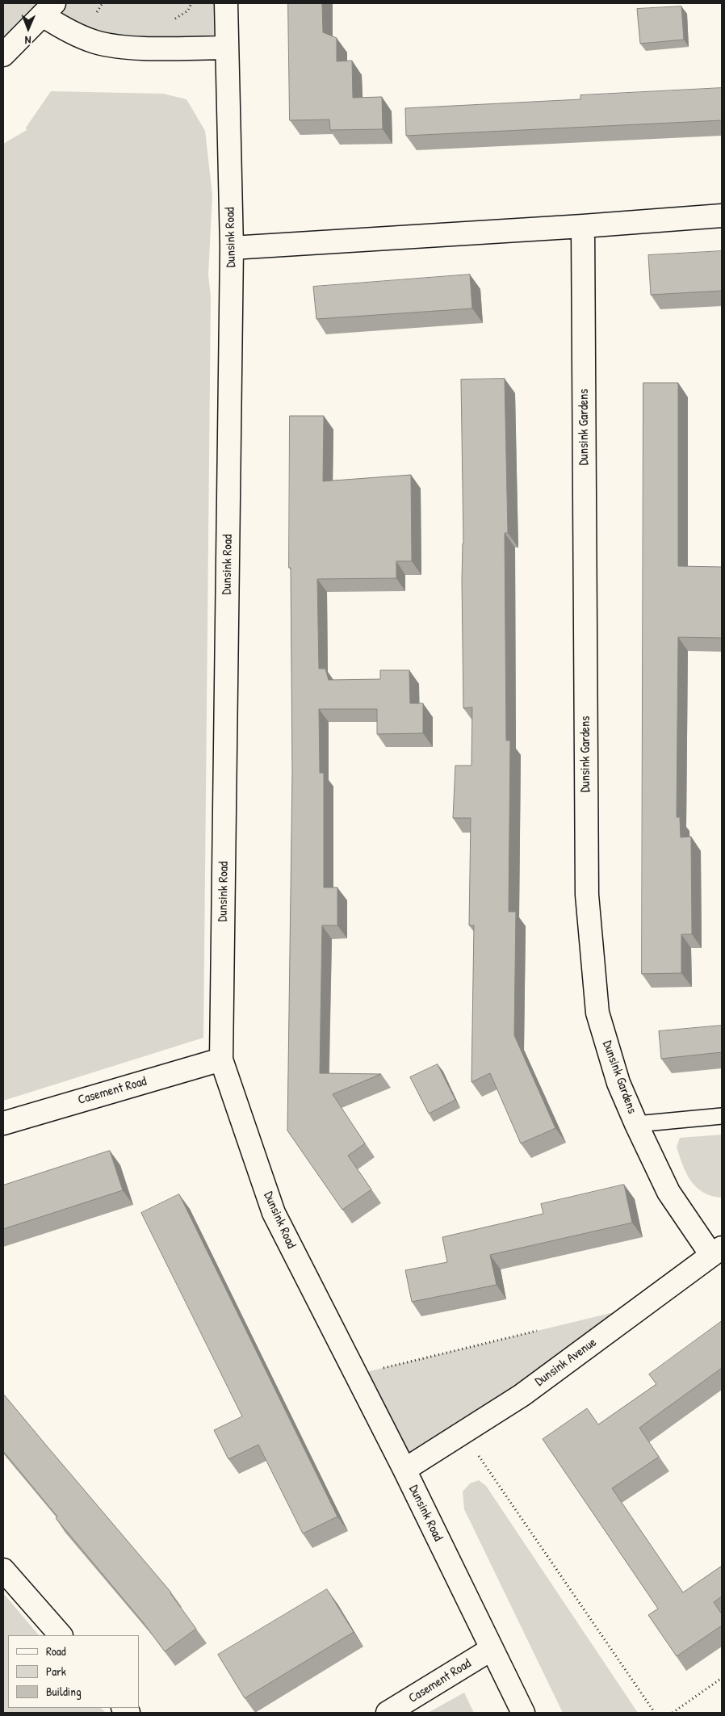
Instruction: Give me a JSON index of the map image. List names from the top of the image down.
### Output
{
  "streets": {
    "street": [
      "Dunsink Road",
      "Dunsink Gardens",
      "Casement Road",
      "Dunsink Avenue"
    ]
  },
  "crossings": [
    ["Dunsink Road", "Casement Road"],
    ["Dunsink Road", "Dunsink Avenue"],
    ["Dunsink Gardens", "Dunsink Avenue"]
  ],
  "legend": ["Road", "Park", "Building"],
  "north": "bottom"
}
